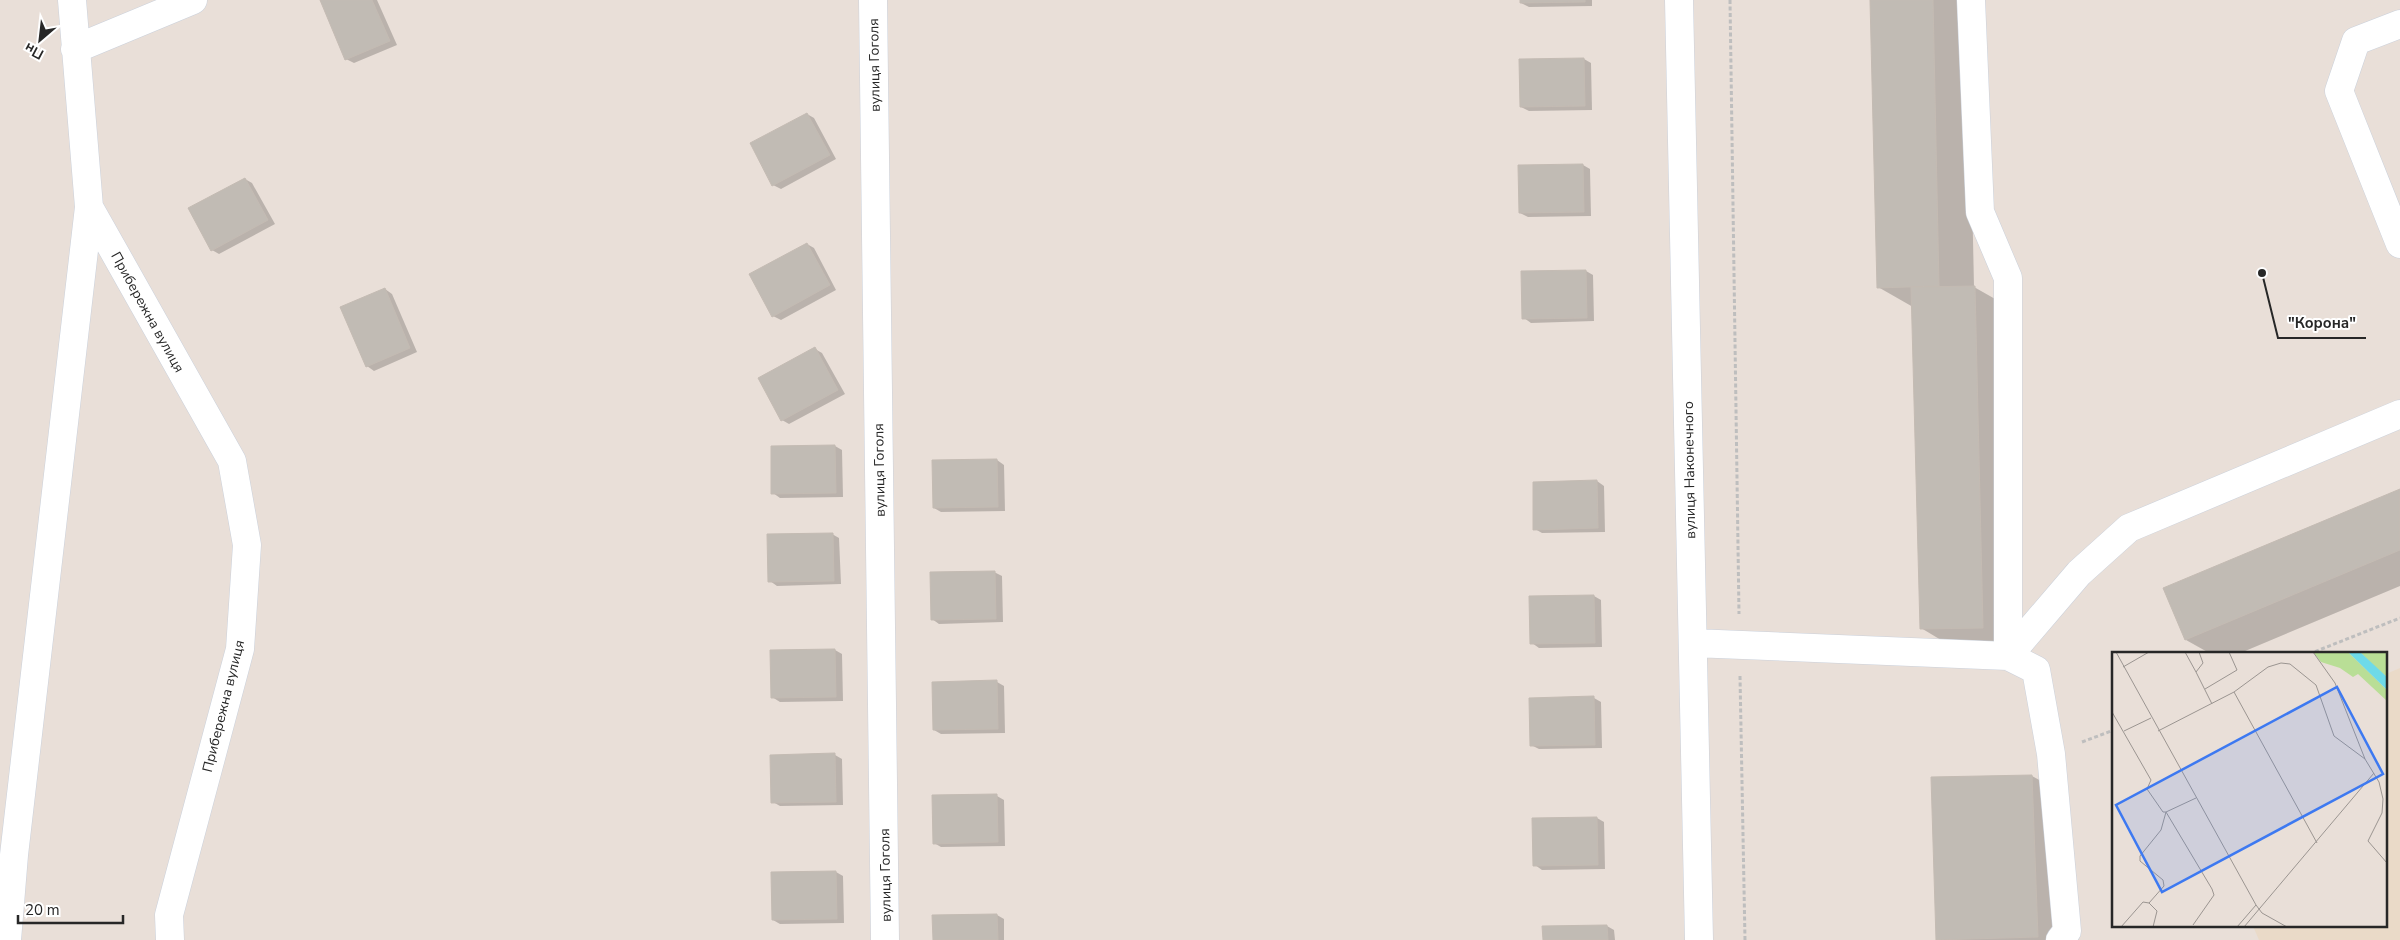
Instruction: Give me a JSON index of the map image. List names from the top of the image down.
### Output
{
  "streets": {
    "street": ["вулиця Гоголя", "Прибережна вулиця", "вулиця Наконечного"]
  },
  "places": ["\"Корона\""],
  "scale_bar": "20 m",
  "north": "bottom left"
}
